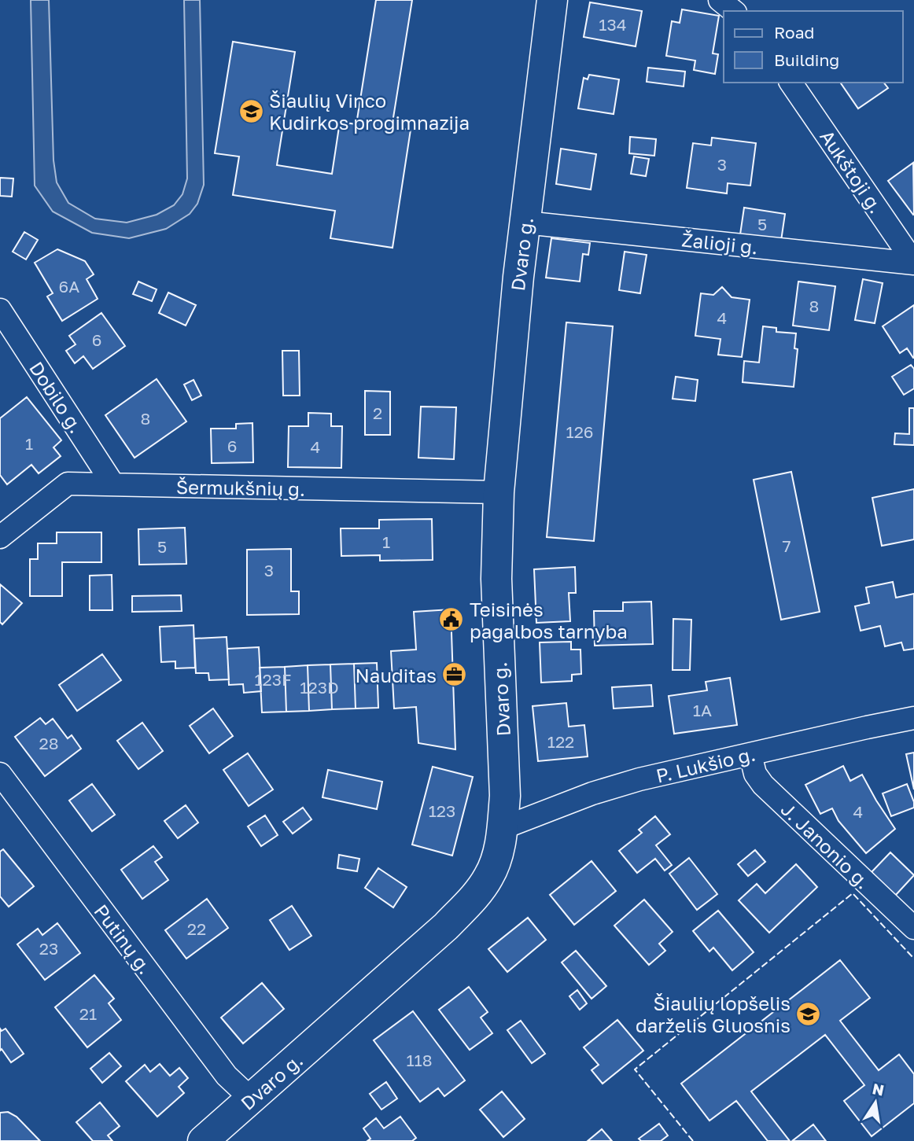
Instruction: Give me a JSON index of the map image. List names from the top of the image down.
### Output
{
  "streets": {
    "main road": ["Dvaro g."],
    "street": [
      "Aukštoji g.",
      "Žalioji g.",
      "Dobilo g.",
      "Šermukšnių g.",
      "P. Lukšio g.",
      "J. Janonio g.",
      "Putinų g."
    ]
  },
  "crossings": [
    ["Aukštoji g.", "Žalioji g."],
    ["Žalioji g.", "Dvaro g."],
    ["Dvaro g.", "Šermukšnių g."],
    ["Dvaro g.", "P. Lukšio g."],
    ["Dvaro g.", "Putinų g."],
    ["Dobilo g.", "Šermukšnių g."],
    ["P. Lukšio g.", "J. Janonio g."]
  ],
  "places": {
    "school or university": ["Šiaulių Vinco Kudirkos progimnazija", "Šiaulių lopšelis darželis Gluosnis"],
    "public building": ["Teisinės pagalbos tarnyba"],
    "office": ["Nauditas"]
  },
  "house_numbers": [
    "134",
    "3",
    "5",
    "6A",
    "8",
    "4",
    "6",
    "2",
    "8",
    "126",
    "1",
    "6",
    "4",
    "1",
    "7",
    "5",
    "3",
    "123F",
    "123D",
    "1A",
    "122",
    "28",
    "123",
    "4",
    "22",
    "23",
    "21",
    "118"
  ],
  "legend": ["Road", "Building"],
  "north": "top"
}
